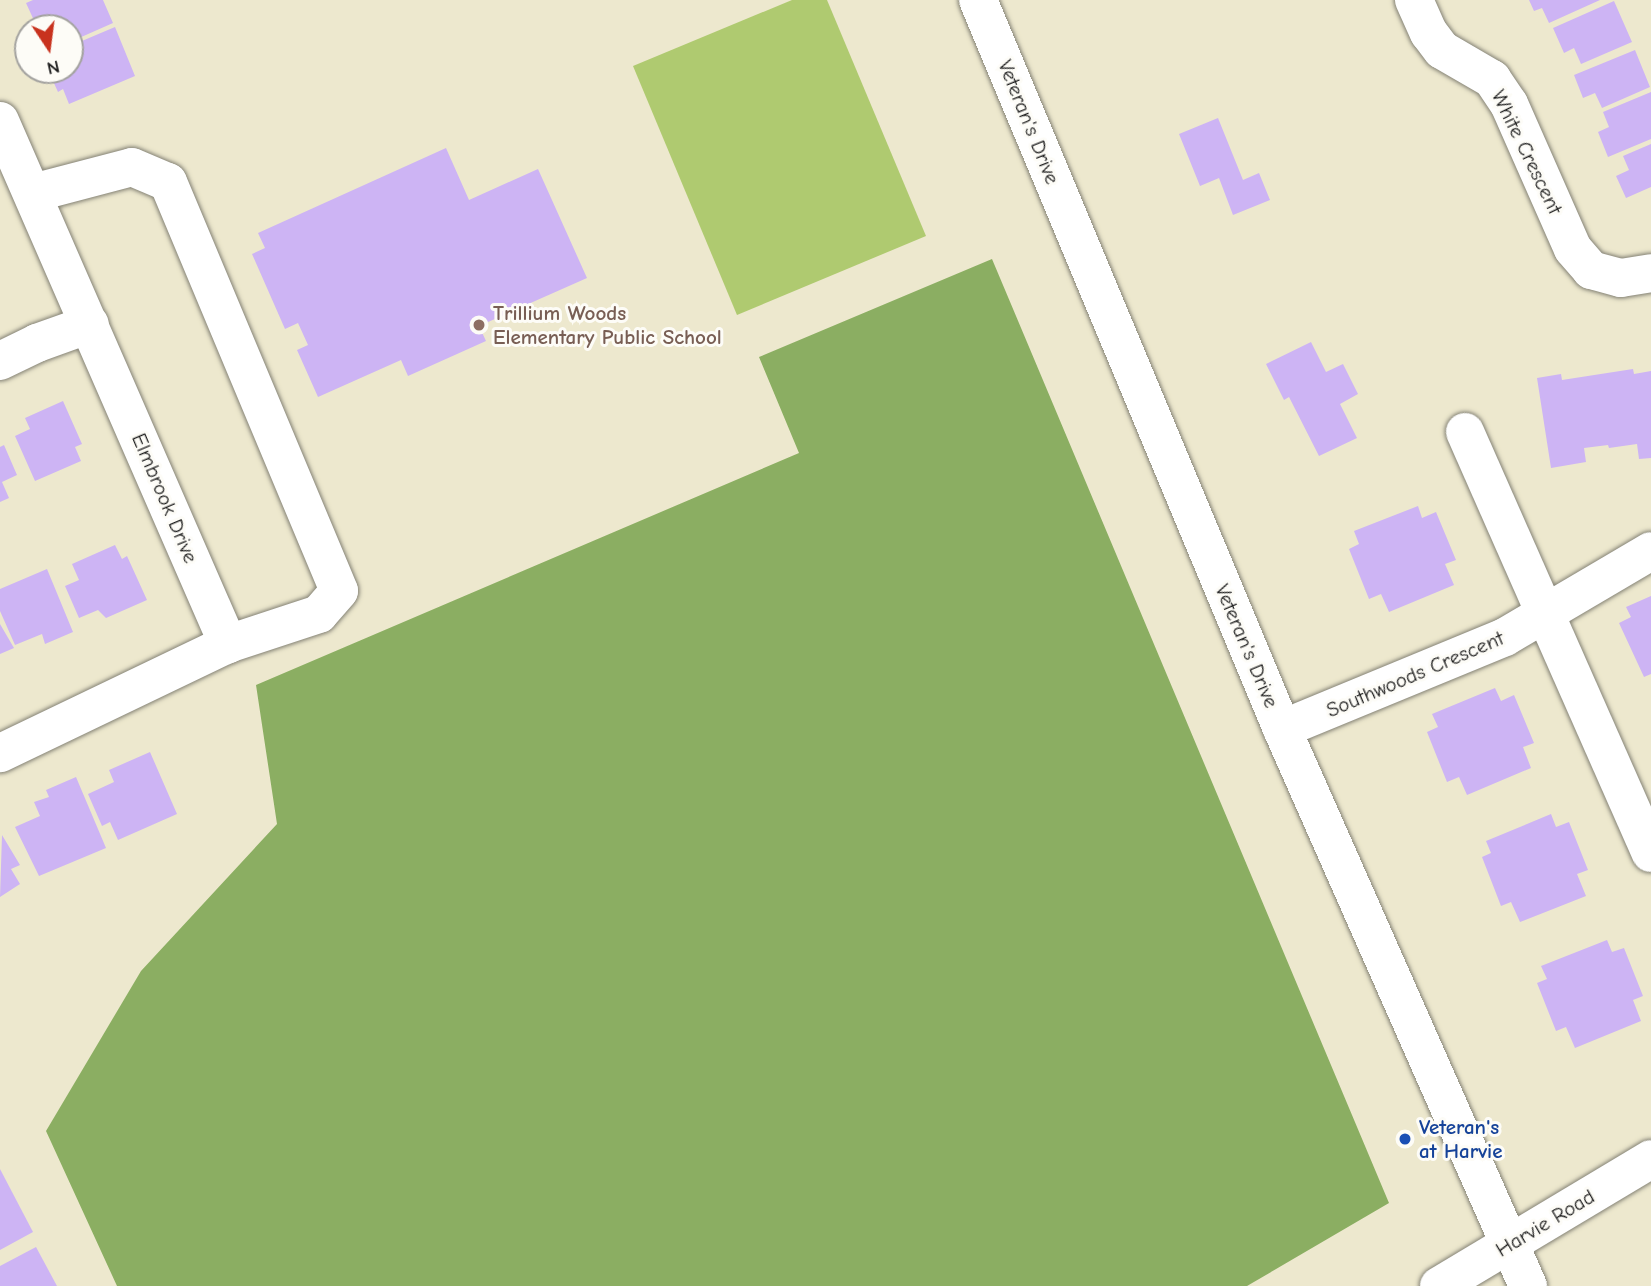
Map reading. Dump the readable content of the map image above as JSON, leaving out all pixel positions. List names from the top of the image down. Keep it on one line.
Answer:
{"streets":{"street":["Veteran's Drive","White Crescent","Elmbrook Drive","Southwoods Crescent","Harvie Road"]},"crossings":[["Veteran's Drive","Southwoods Crescent"],["Veteran's Drive","Harvie Road"]],"places":["Trillium Woods Elementary Public School","Veteran's at Harvie"],"north":"bottom"}
